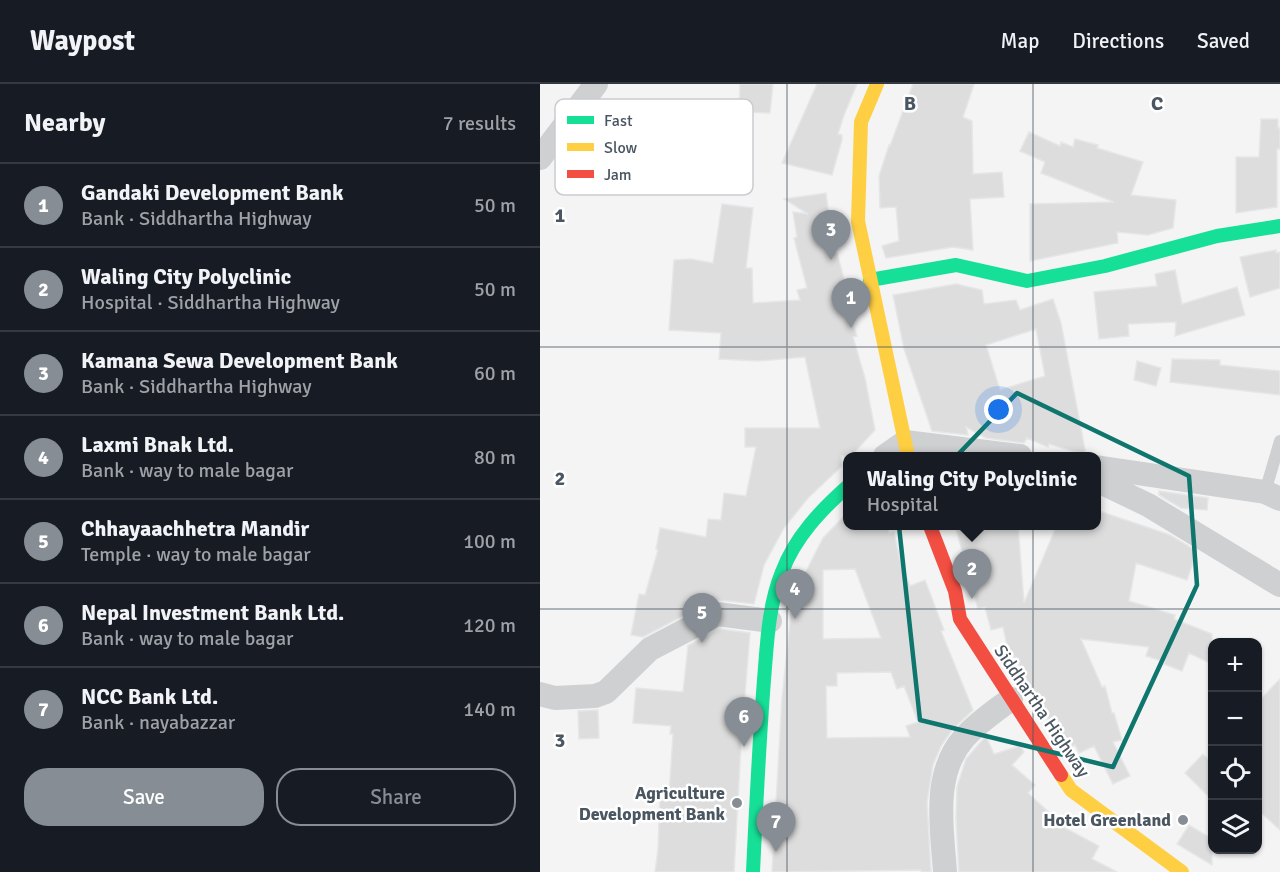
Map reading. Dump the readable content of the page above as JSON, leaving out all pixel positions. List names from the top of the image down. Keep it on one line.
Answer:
{"streets":{"main road":["Siddhartha Highway"]},"places":["Agriculture Development Bank","Hotel Greenland"],"legend":["Fast","Slow","Jam"],"page":{"header":"Waypost","nav":["Map","Directions","Saved"],"heading":["Nearby","7 results"],"list":[{"mark":"1","name":"Gandaki Development Bank","note":"Bank · Siddhartha Highway","value":"50 m"},{"mark":"2","name":"Waling City Polyclinic","note":"Hospital · Siddhartha Highway","value":"50 m"},{"mark":"3","name":"Kamana Sewa Development Bank","note":"Bank · Siddhartha Highway","value":"60 m"},{"mark":"4","name":"Laxmi Bnak Ltd.","note":"Bank · way to male bagar","value":"80 m"},{"mark":"5","name":"Chhayaachhetra Mandir","note":"Temple · way to male bagar","value":"100 m"},{"mark":"6","name":"Nepal Investment Bank Ltd.","note":"Bank · way to male bagar","value":"120 m"},{"mark":"7","name":"NCC Bank Ltd.","note":"Bank · nayabazzar","value":"140 m"}],"pins":["3","1","2","4","5","6","7"],"popup":["Waling City Polyclinic","Hospital"],"map_buttons":["+","−"],"buttons":["Save","Share"]},"grid":{"columns":["B","C"],"rows":["1","2","3"]}}
